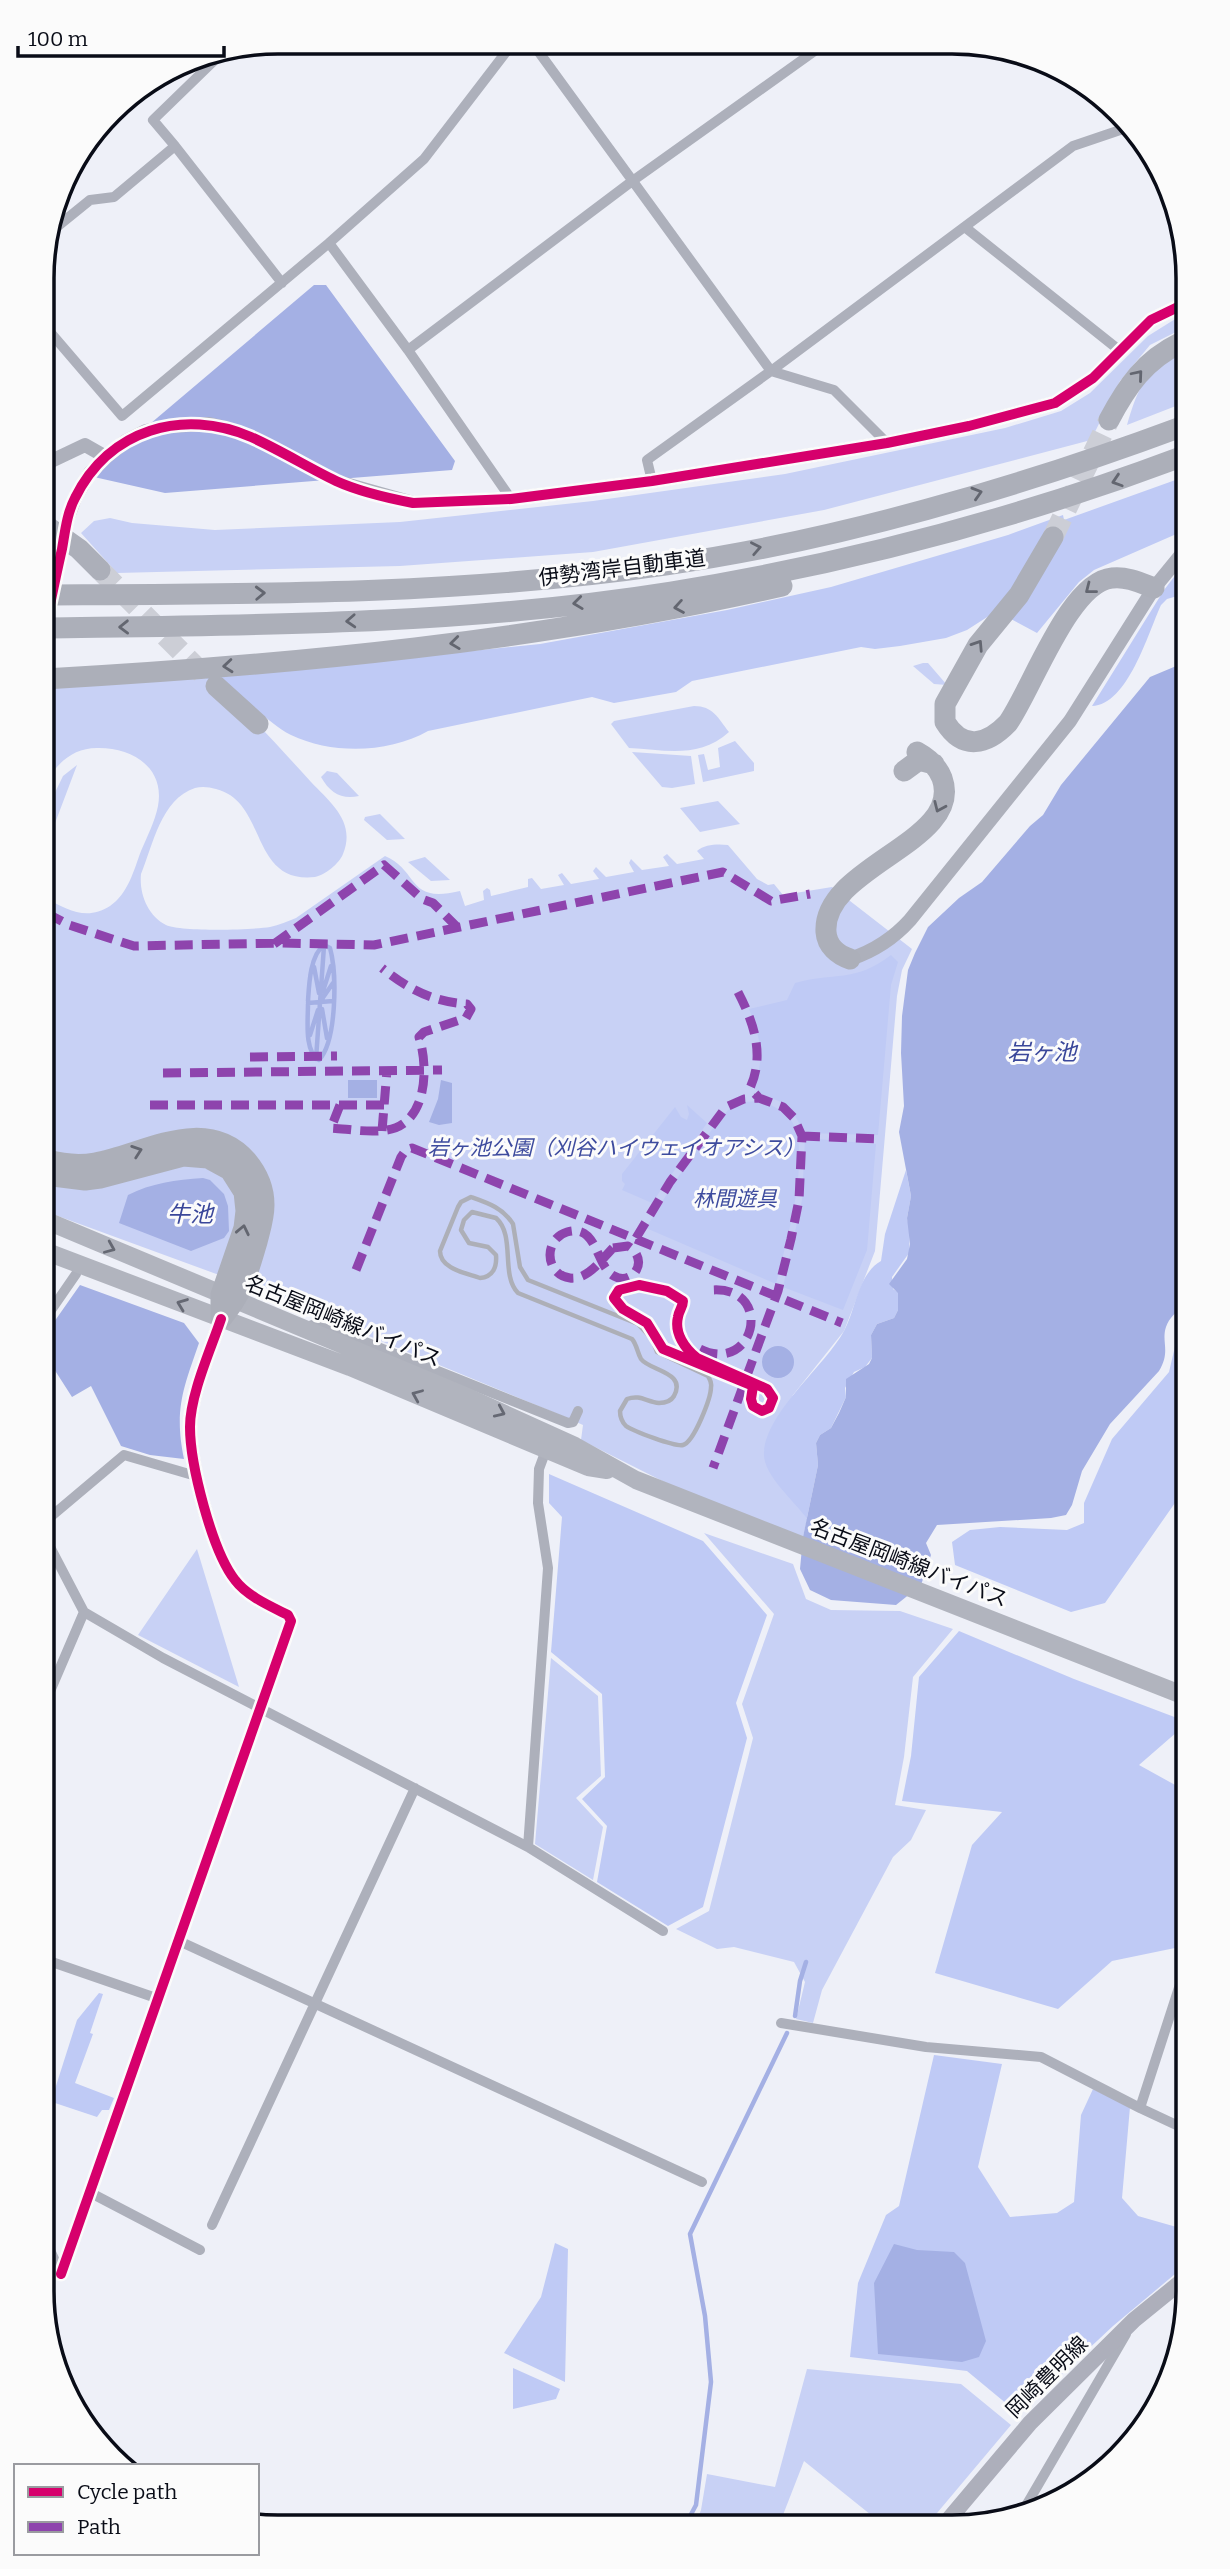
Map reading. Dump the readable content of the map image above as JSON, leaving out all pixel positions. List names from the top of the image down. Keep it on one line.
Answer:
{"streets":{"highway":["伊勢湾岸自動車道"],"main road":["名古屋岡崎線バイパス","岡崎豊明線"]},"water":["岩ヶ池","牛池"],"parks":["岩ヶ池公園（刈谷ハイウェイオアシス）","林間遊具"],"legend":["Cycle path","Path"],"scale_bar":"100 m"}
